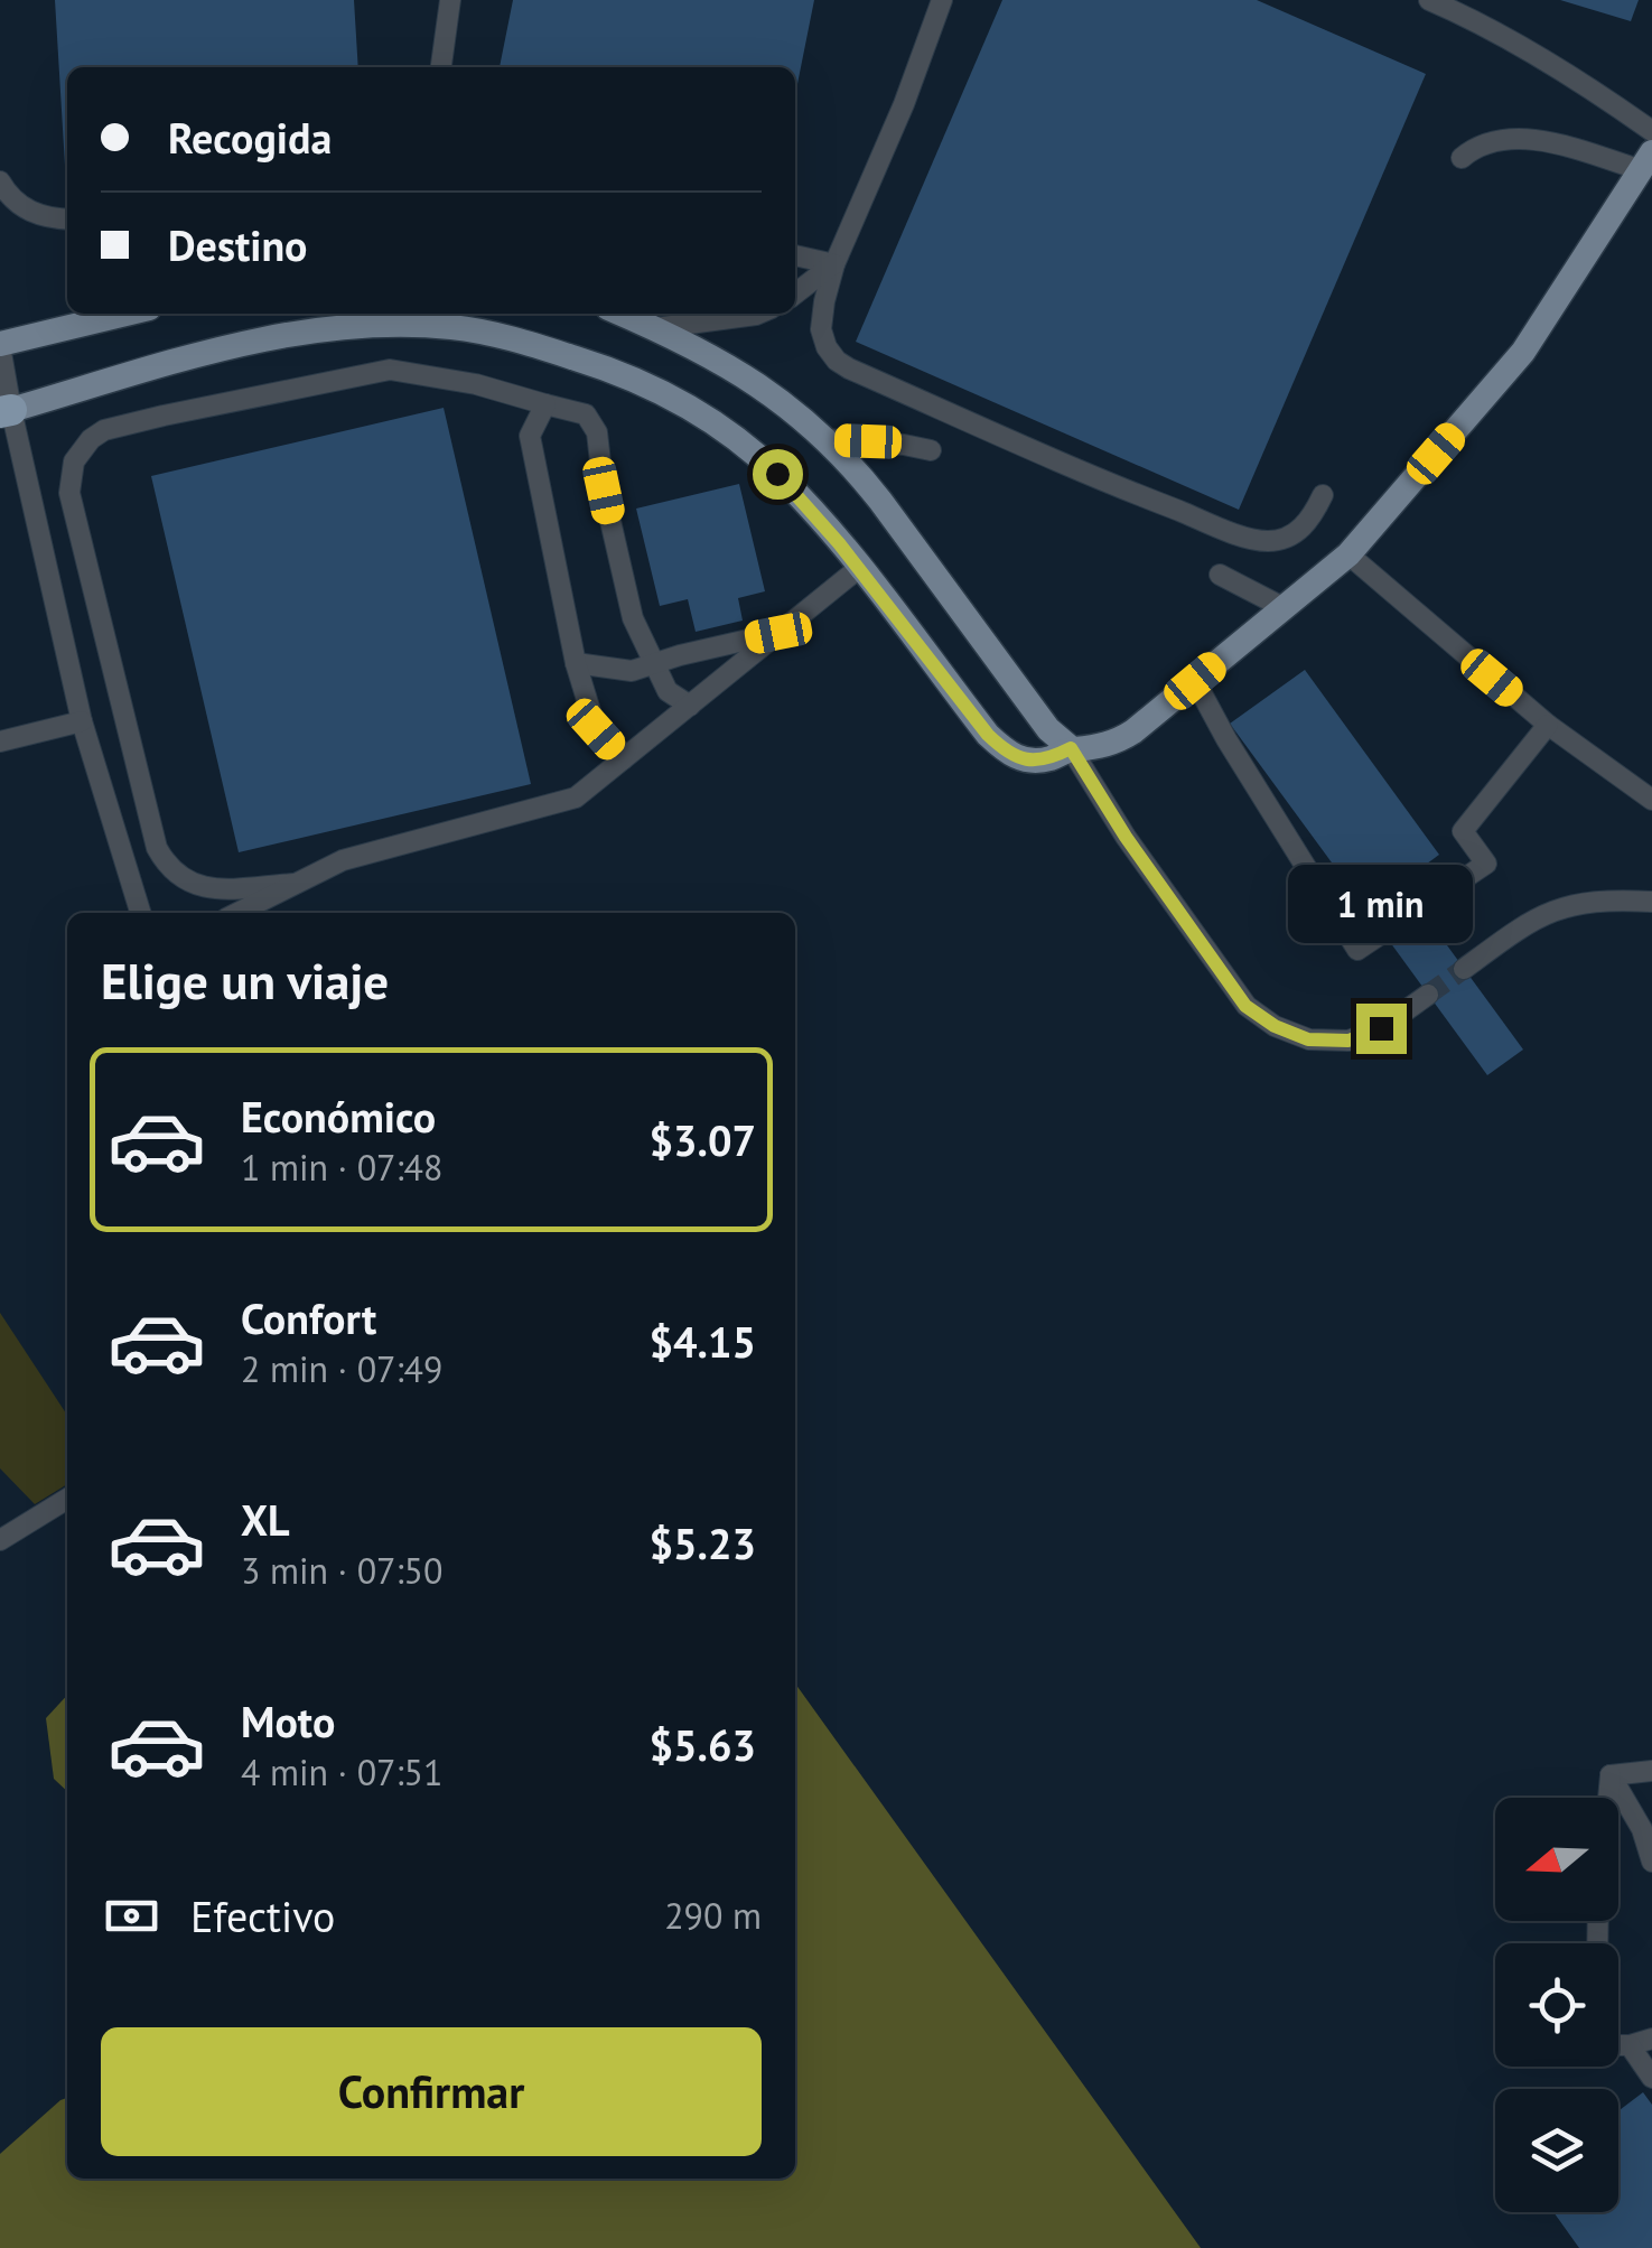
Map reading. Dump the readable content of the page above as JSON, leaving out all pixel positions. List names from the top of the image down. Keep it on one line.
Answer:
{"north":"left","page":{"banner":["Recogida","Destino"],"bubble":"1 min","heading":"Elige un viaje","list":[{"name":"Económico","note":"1 min · 07:48","value":"$3.07"},{"name":"Confort","note":"2 min · 07:49","value":"$4.15"},{"name":"XL","note":"3 min · 07:50","value":"$5.23"},{"name":"Moto","note":"4 min · 07:51","value":"$5.63"}],"pay":["Efectivo","290 m"],"buttons":"Confirmar"}}
